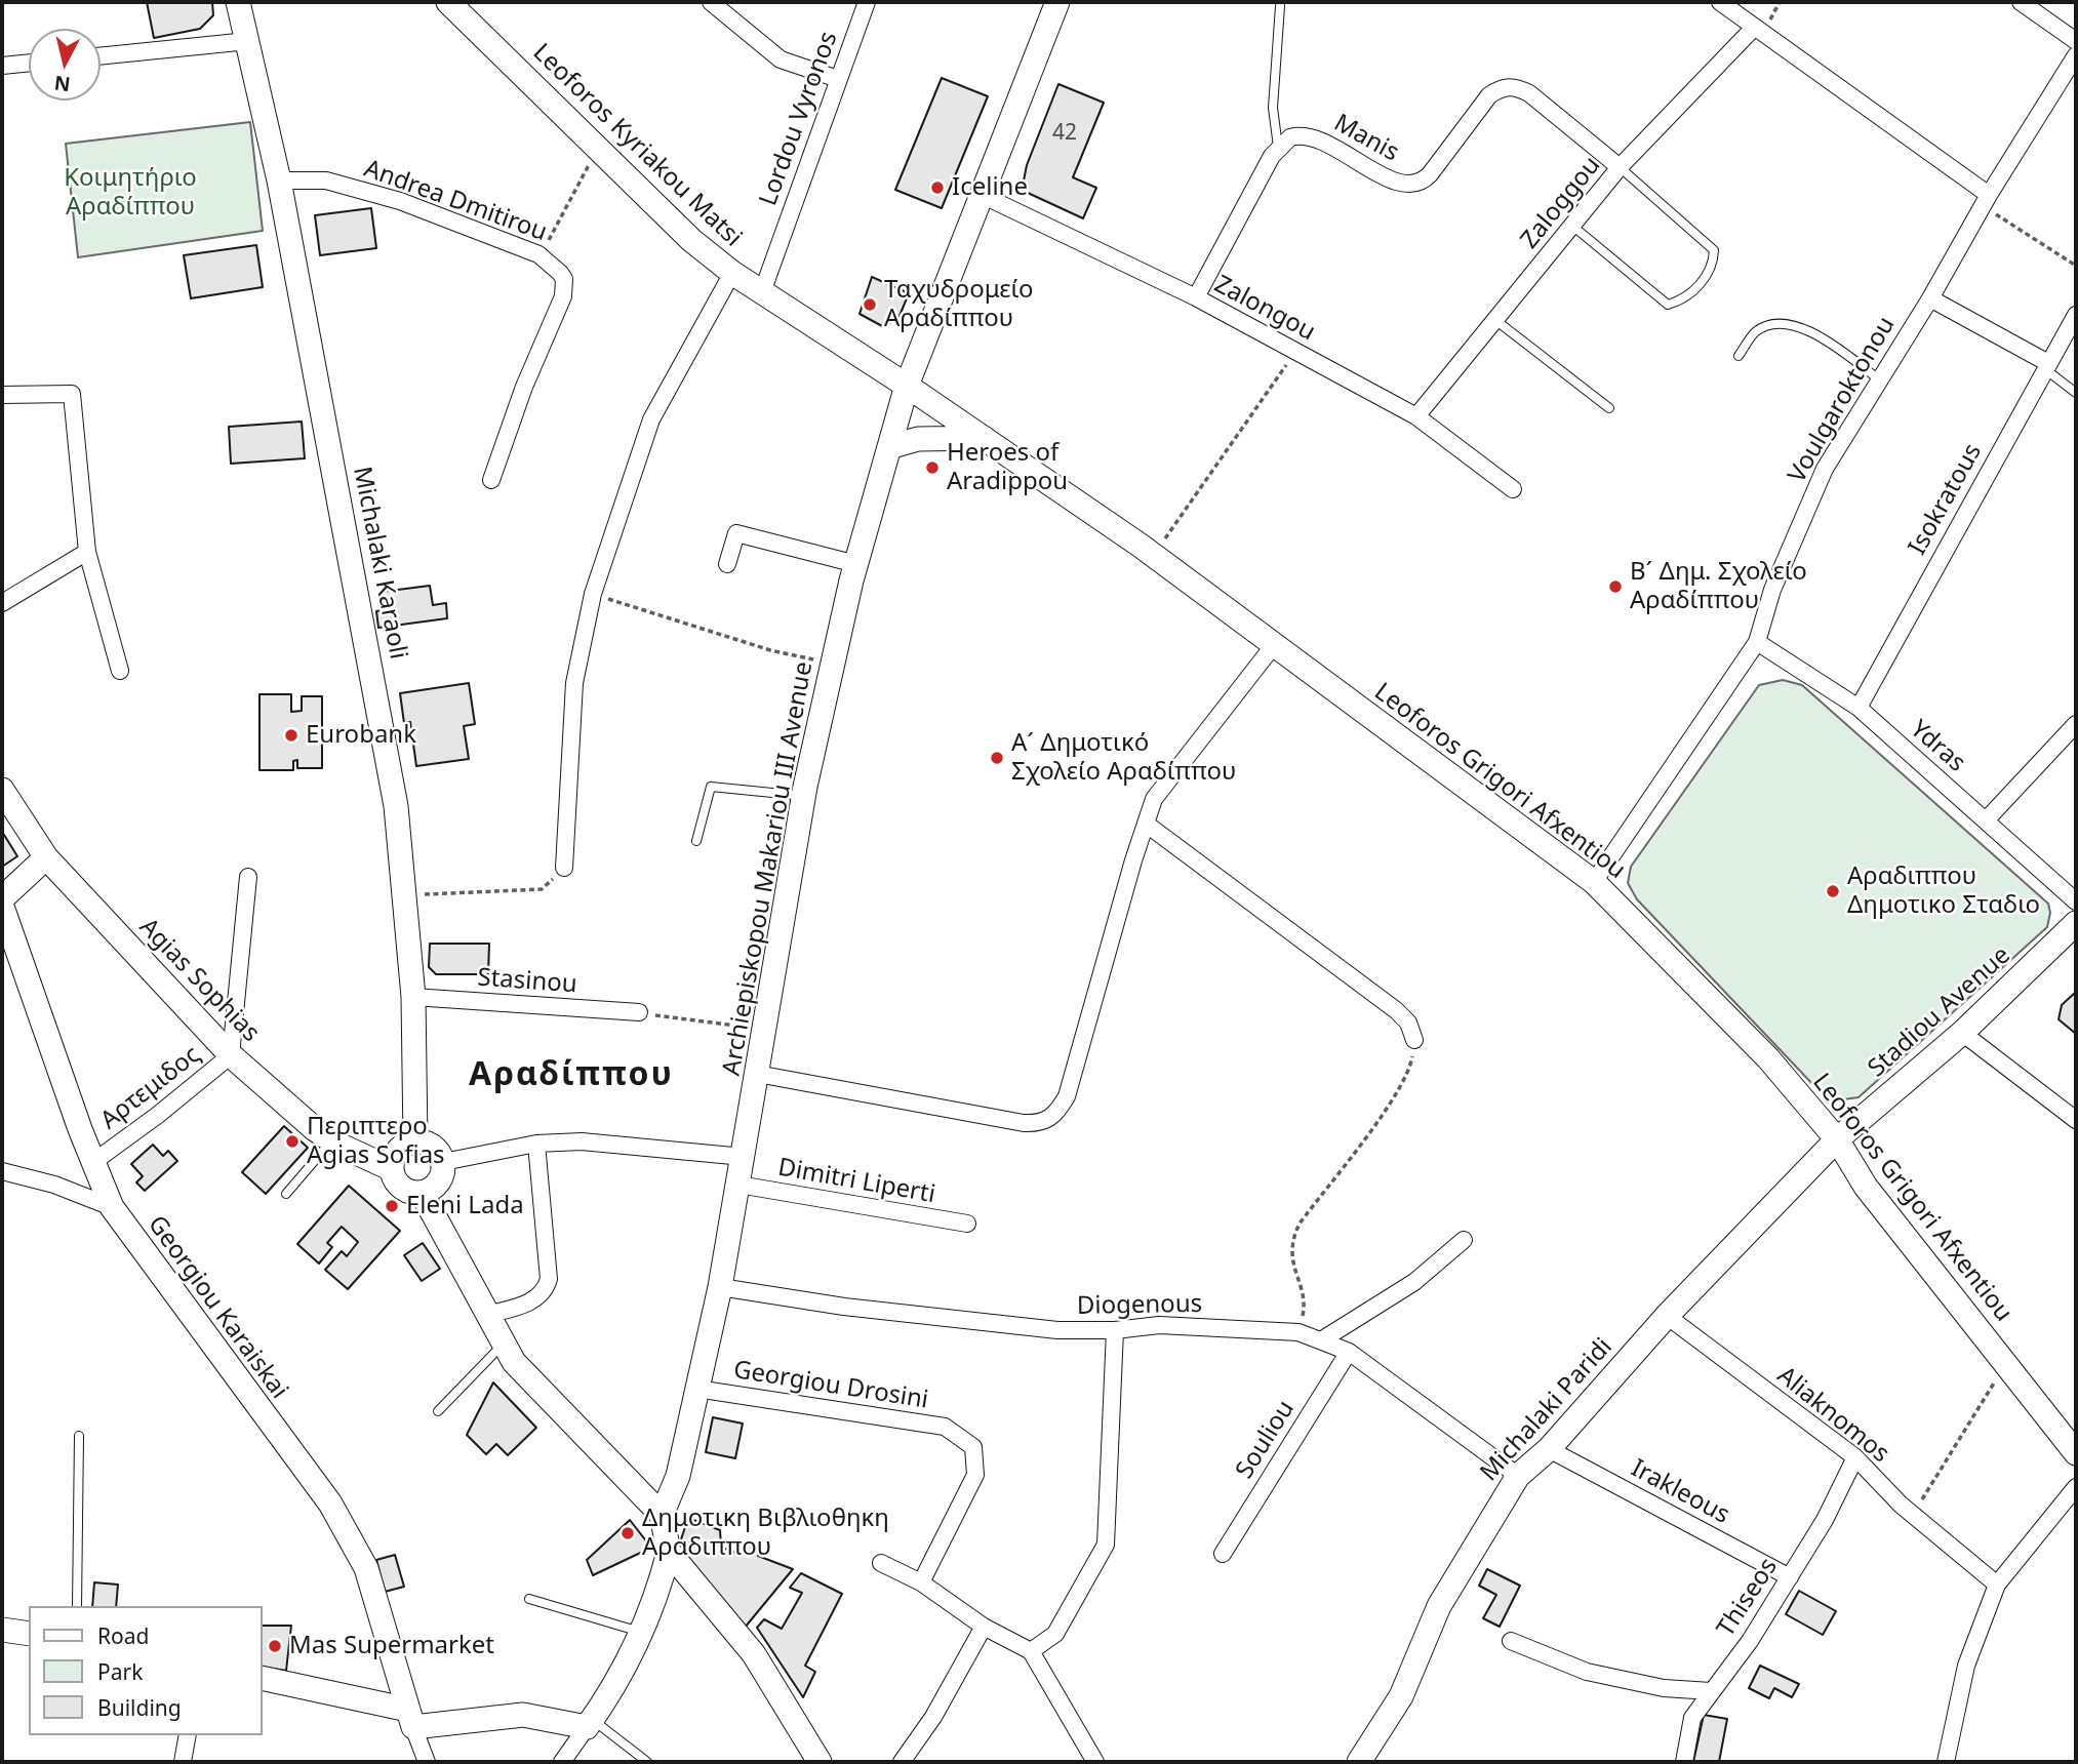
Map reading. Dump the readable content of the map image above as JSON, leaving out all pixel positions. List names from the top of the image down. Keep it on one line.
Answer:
{"streets":{"main road":["Leoforos Kyriakou Matsi","Michalaki Karaoli","Leoforos Grigori Afxentiou","Archiepiskopou Makariou III Avenue","Agias Sophias","Stadiou Avenue","Georgiou Karaiskai","Michalaki Paridi"],"street":["Lordou Vyronos","Manis","Andrea Dmitirou","Zaloggou","Zalongou","Voulgaroktonou","Isokratous","Ydras","Stasinou","Αρτεμιδος","Dimitri Liperti","Diogenous","Georgiou Drosini","Aliaknomos","Souliou","Irakleous","Thiseos"]},"crossings":[["Lordou Vyronos","Leoforos Kyriakou Matsi"],["Manis","Zaloggou"],["Leoforos Kyriakou Matsi","Leoforos Grigori Afxentiou"],["Leoforos Kyriakou Matsi","Archiepiskopou Makariou III Avenue"],["Andrea Dmitirou","Michalaki Karaoli"],["Zaloggou","Zalongou"],["Zalongou","Archiepiskopou Makariou III Avenue"],["Voulgaroktonou","Ydras"],["Voulgaroktonou","Leoforos Grigori Afxentiou"],["Isokratous","Ydras"],["Michalaki Karaoli","Agias Sophias"],["Michalaki Karaoli","Stasinou"],["Leoforos Grigori Afxentiou","Archiepiskopou Makariou III Avenue"],["Leoforos Grigori Afxentiou","Stadiou Avenue"],["Leoforos Grigori Afxentiou","Michalaki Paridi"],["Archiepiskopou Makariou III Avenue","Dimitri Liperti"],["Archiepiskopou Makariou III Avenue","Diogenous"],["Archiepiskopou Makariou III Avenue","Georgiou Drosini"],["Agias Sophias","Αρτεμιδος"],["Stadiou Avenue","Michalaki Paridi"],["Αρτεμιδος","Georgiou Karaiskai"],["Diogenous","Michalaki Paridi"],["Diogenous","Souliou"],["Michalaki Paridi","Aliaknomos"],["Michalaki Paridi","Irakleous"],["Aliaknomos","Thiseos"],["Irakleous","Thiseos"]],"districts":["Αραδίππου"],"parks":["Κοιμητήριο Αραδίππου"],"places":["Iceline","Ταχυδρομείο Αραδίππου","Heroes of Aradippou","Β´ Δημ. Σχολείο Αραδίππου","Eurobank","Α´ Δημοτικό Σχολείο Αραδίππου","Αραδιππου Δημοτικο Σταδιο","Περιπτερο Agias Sofias","Eleni Lada","Δημοτικη Βιβλιοθηκη Αραδιππου","Mas Supermarket"],"house_numbers":["42"],"legend":["Road","Park","Building"],"north":"bottom"}
